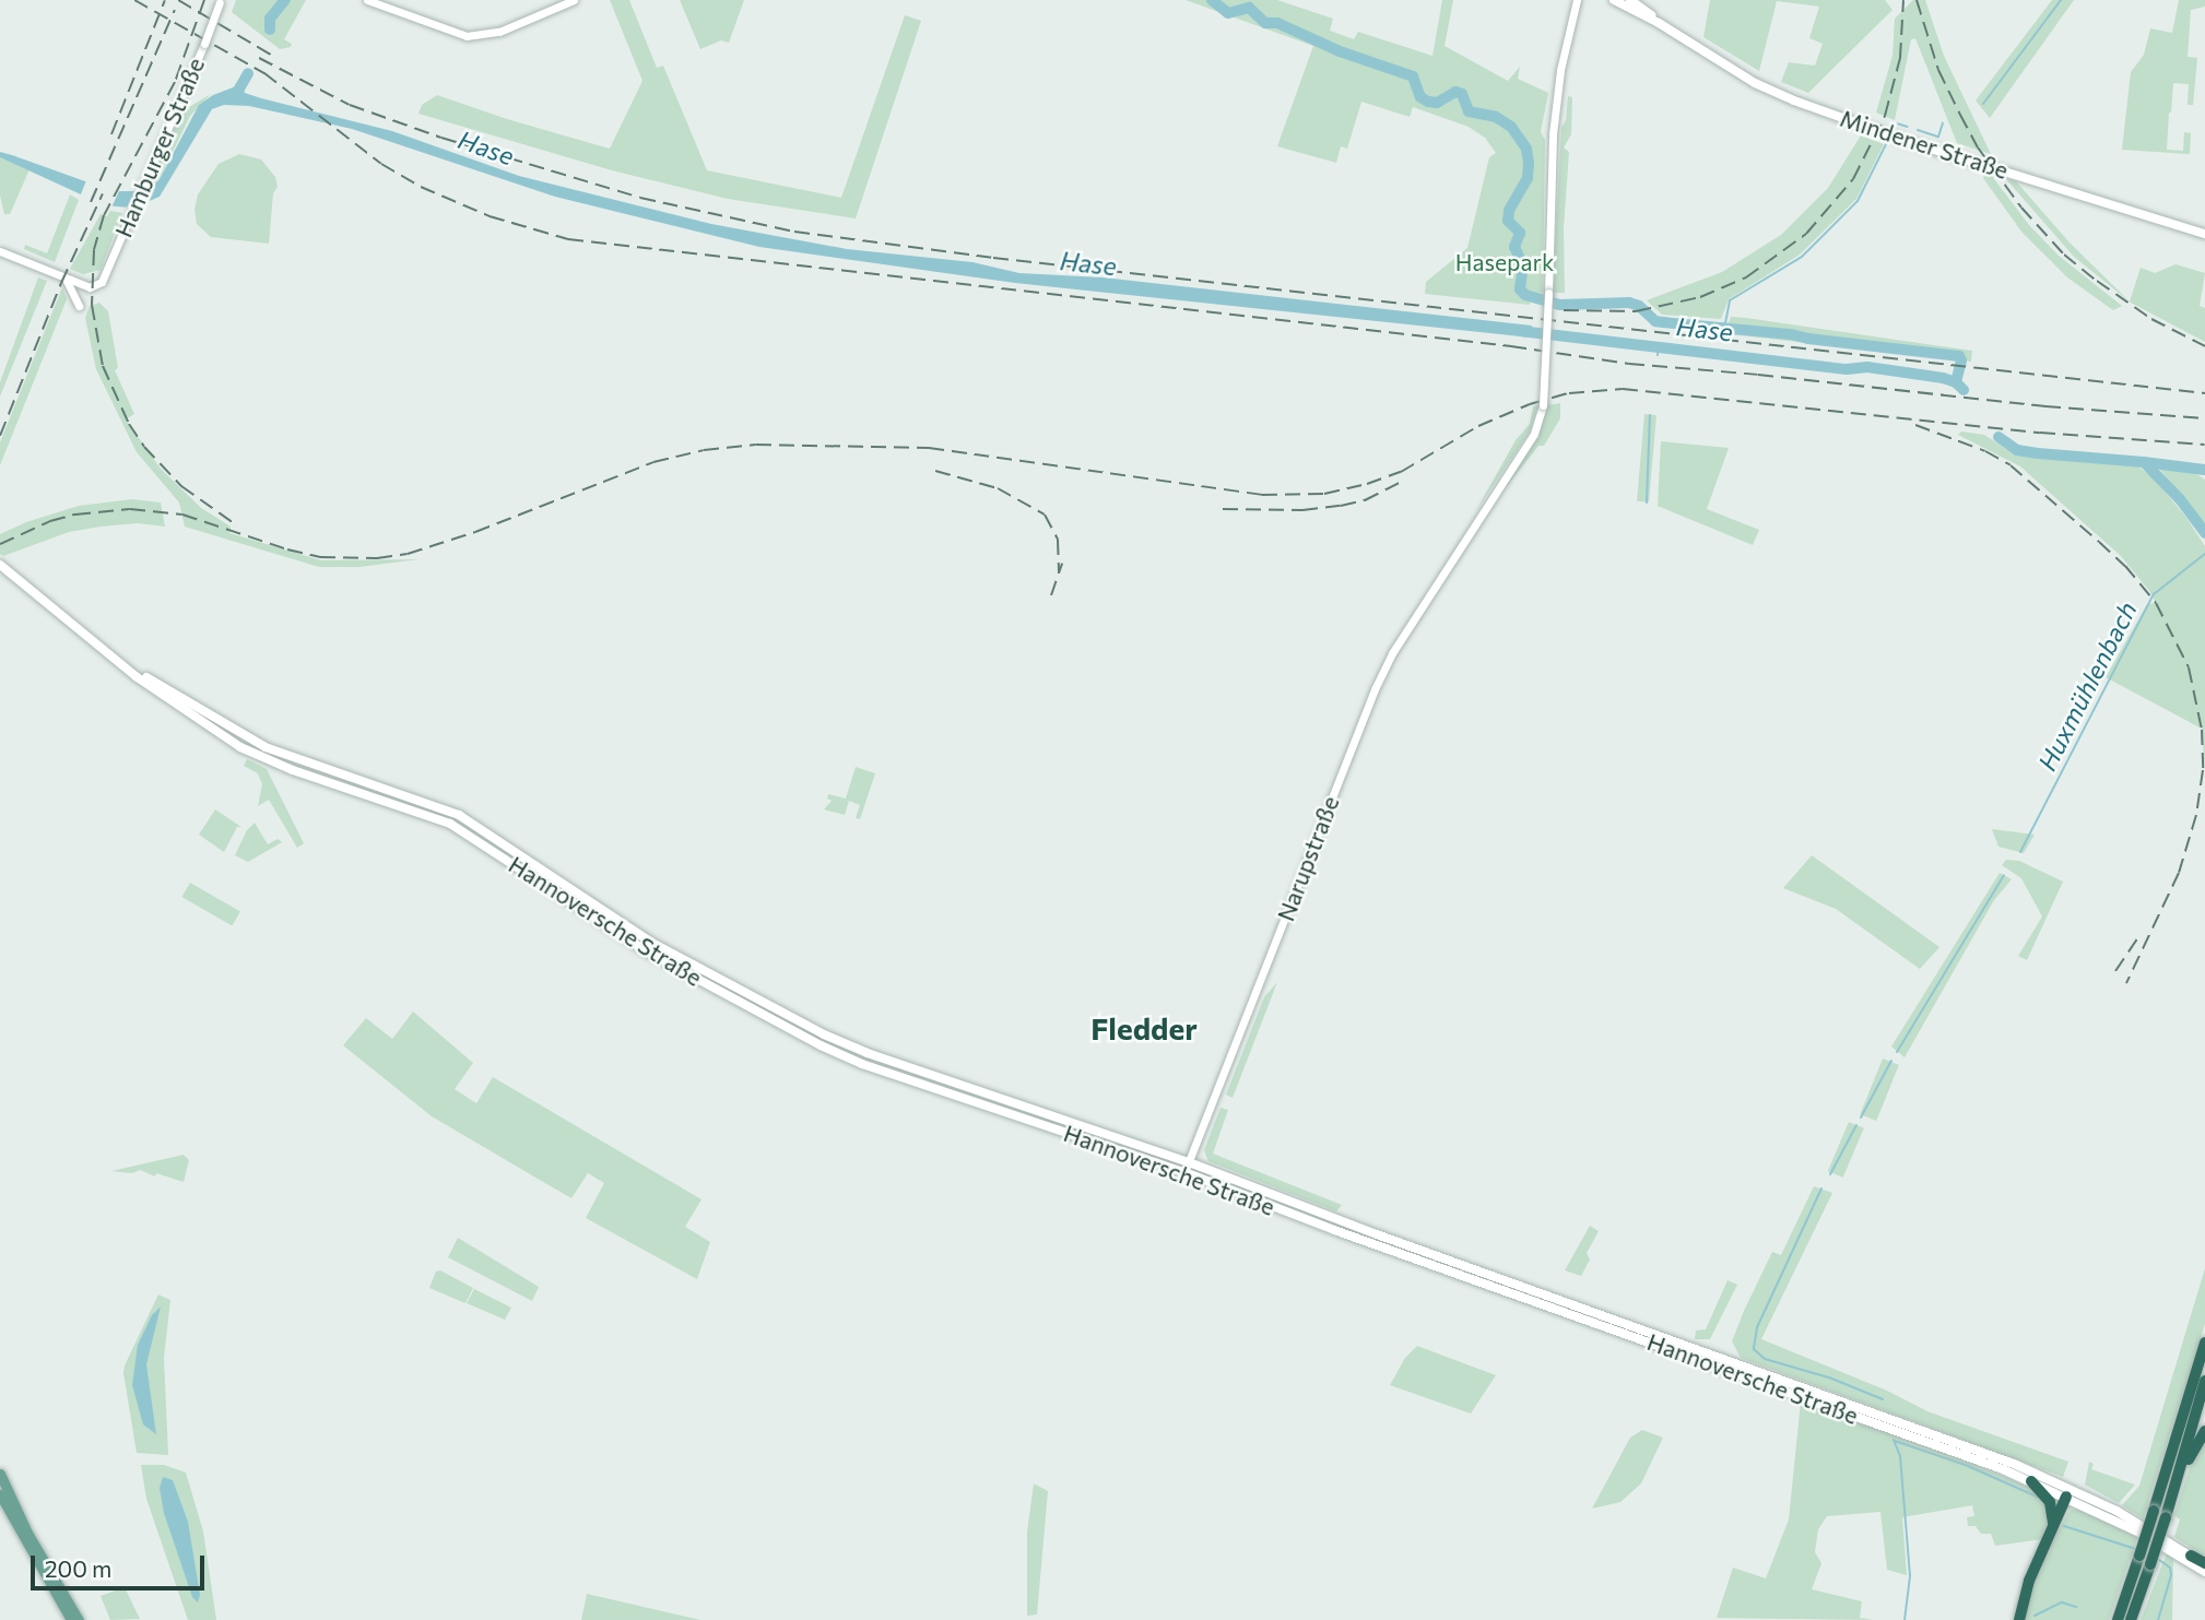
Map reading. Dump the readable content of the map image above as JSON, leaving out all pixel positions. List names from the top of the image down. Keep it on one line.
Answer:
{"streets":{"main road":["Mindener Straße","Hannoversche Straße"],"street":["Hamburger Straße","Narupstraße"]},"crossings":[["Narupstraße","Hannoversche Straße"]],"districts":["Fledder"],"water":["Hase","Huxmühlenbach"],"parks":["Hasepark"],"scale_bar":"200 m"}
